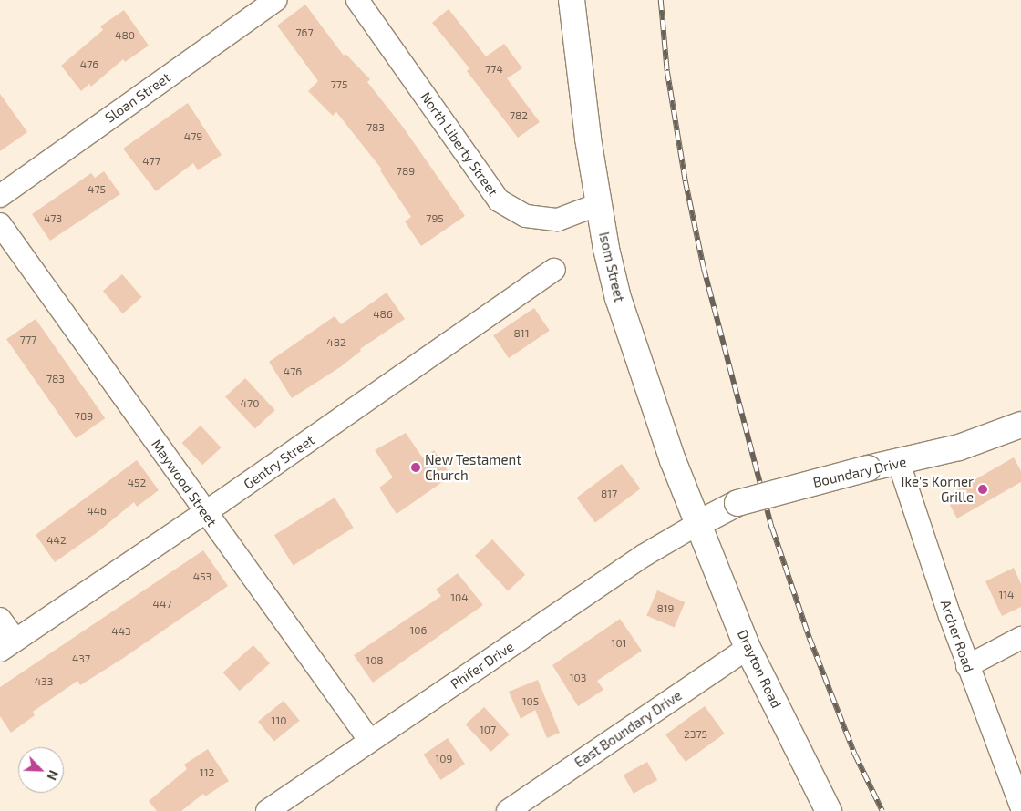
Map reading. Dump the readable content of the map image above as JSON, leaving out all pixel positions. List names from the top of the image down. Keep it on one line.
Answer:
{"streets":{"main road":["Isom Street","Boundary Drive","Drayton Road"],"street":["Sloan Street","North Liberty Street","Gentry Street","Maywood Street","Archer Road","Phifer Drive","East Boundary Drive"]},"crossings":[["North Liberty Street","Isom Street"],["Isom Street","Boundary Drive"],["Isom Street","Phifer Drive"],["Isom Street","Drayton Road"],["Gentry Street","Maywood Street"],["Boundary Drive","Archer Road"],["Boundary Drive","Phifer Drive"],["Boundary Drive","Drayton Road"],["Maywood Street","Phifer Drive"],["Phifer Drive","Drayton Road"],["Drayton Road","East Boundary Drive"]],"places":["New Testament Church","Ike's Korner Grille"],"house_numbers":["767","480","476","774","775","782","783","479","477","789","475","473","795","486","811","777","482","476","783","470","789","452","817","446","442","453","114","104","447","819","106","443","101","437","108","103","433","105","110","107","2375","109","112"],"north":"bottom right"}
